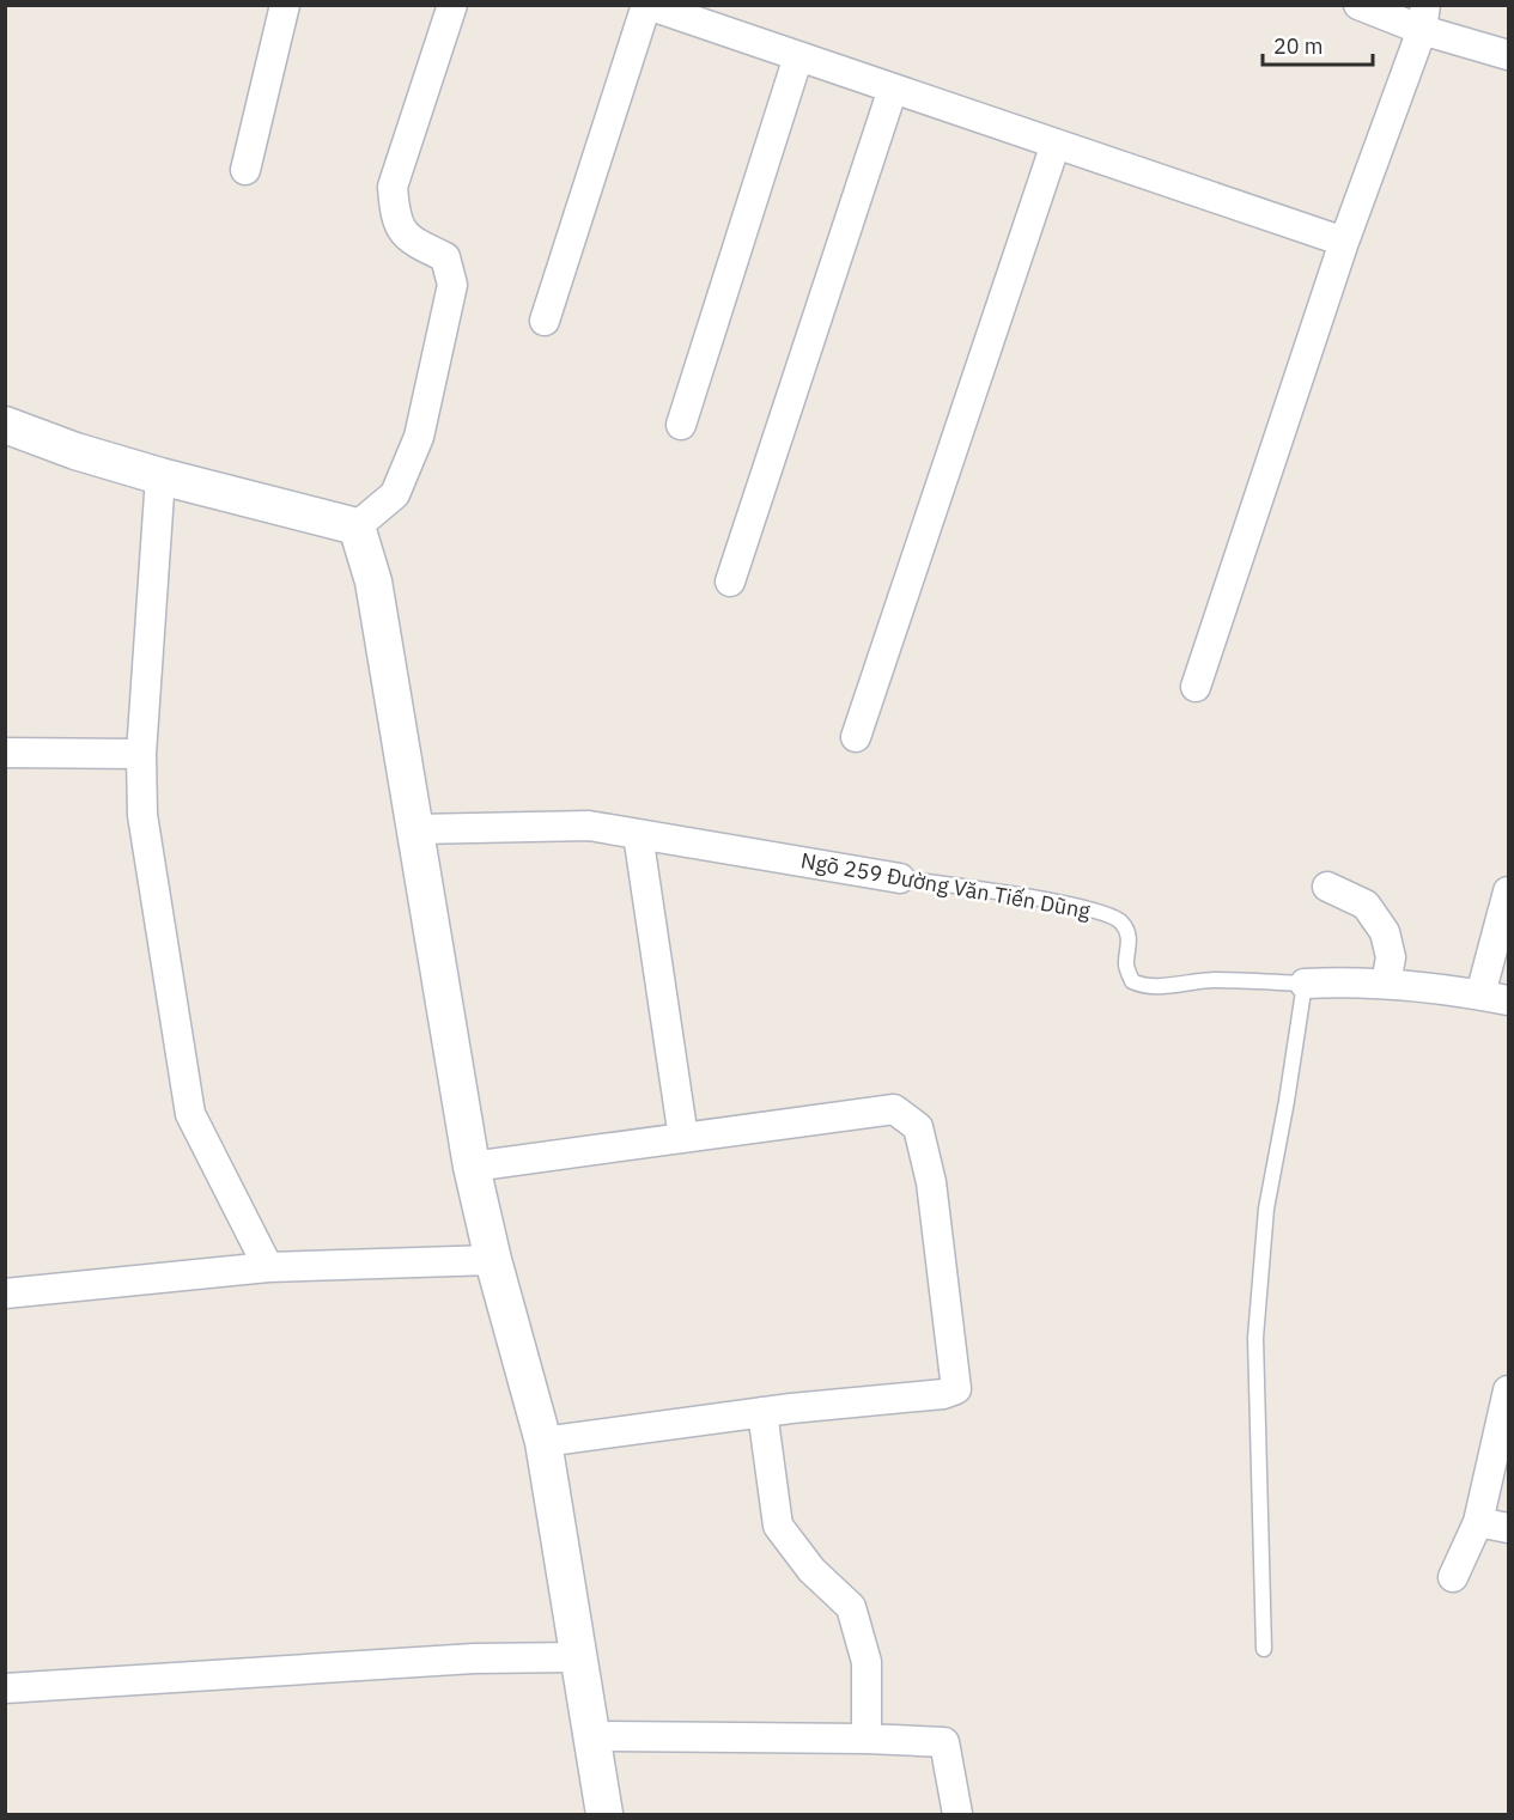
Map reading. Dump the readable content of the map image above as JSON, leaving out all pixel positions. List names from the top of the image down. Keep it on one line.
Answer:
{"streets":{"street":["Ngõ 259 Đường Văn Tiến Dũng"]},"scale_bar":"20 m"}
